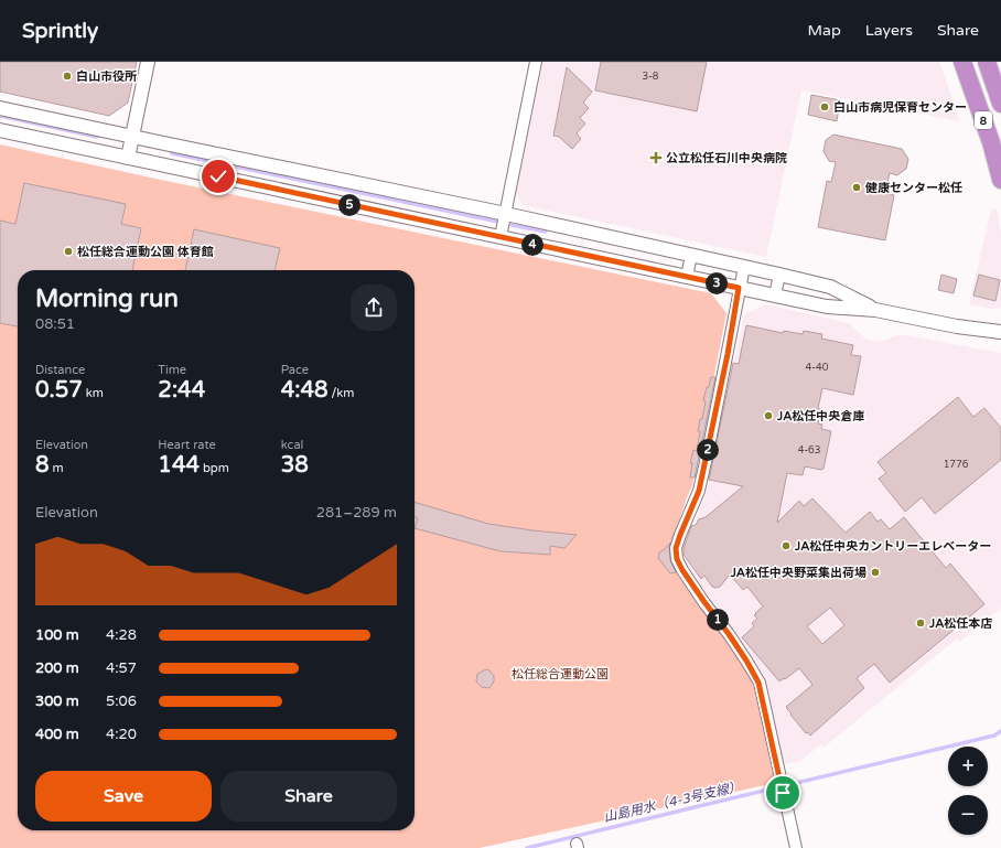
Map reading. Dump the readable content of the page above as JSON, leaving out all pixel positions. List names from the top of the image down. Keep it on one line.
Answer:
{"streets":{"highway":["8"]},"water":["山島用水（4-3号支線）"],"parks":["松任総合運動公園"],"places":{"other":["白山市役所","白山市病児保育センター","健康センター松任","松任総合運動公園 体育館","JA松任中央倉庫","JA松任中央カントリーエレベーター","JA松任中央野菜集出荷場","JA松任本店"],"health":["公立松任石川中央病院"]},"house_numbers":["3-8","4-40","4-63","1776"],"page":{"header":"Sprintly","nav":["Map","Layers","Share"],"pins":["5","4","3","2","1"],"heading":["Morning run","08:51"],"stats":[["Distance","0.57 km"],["Time","2:44"],["Pace","4:48 /km"],["Elevation","8 m"],["Heart rate","144 bpm"],["kcal","38"]],"chart":["Elevation","281–289 m"],"list":[{"name":"100 m","note":"4:28"},{"name":"200 m","note":"4:57"},{"name":"300 m","note":"5:06"},{"name":"400 m","note":"4:20"}],"map_buttons":["+","−"],"buttons":["Save","Share"]}}
